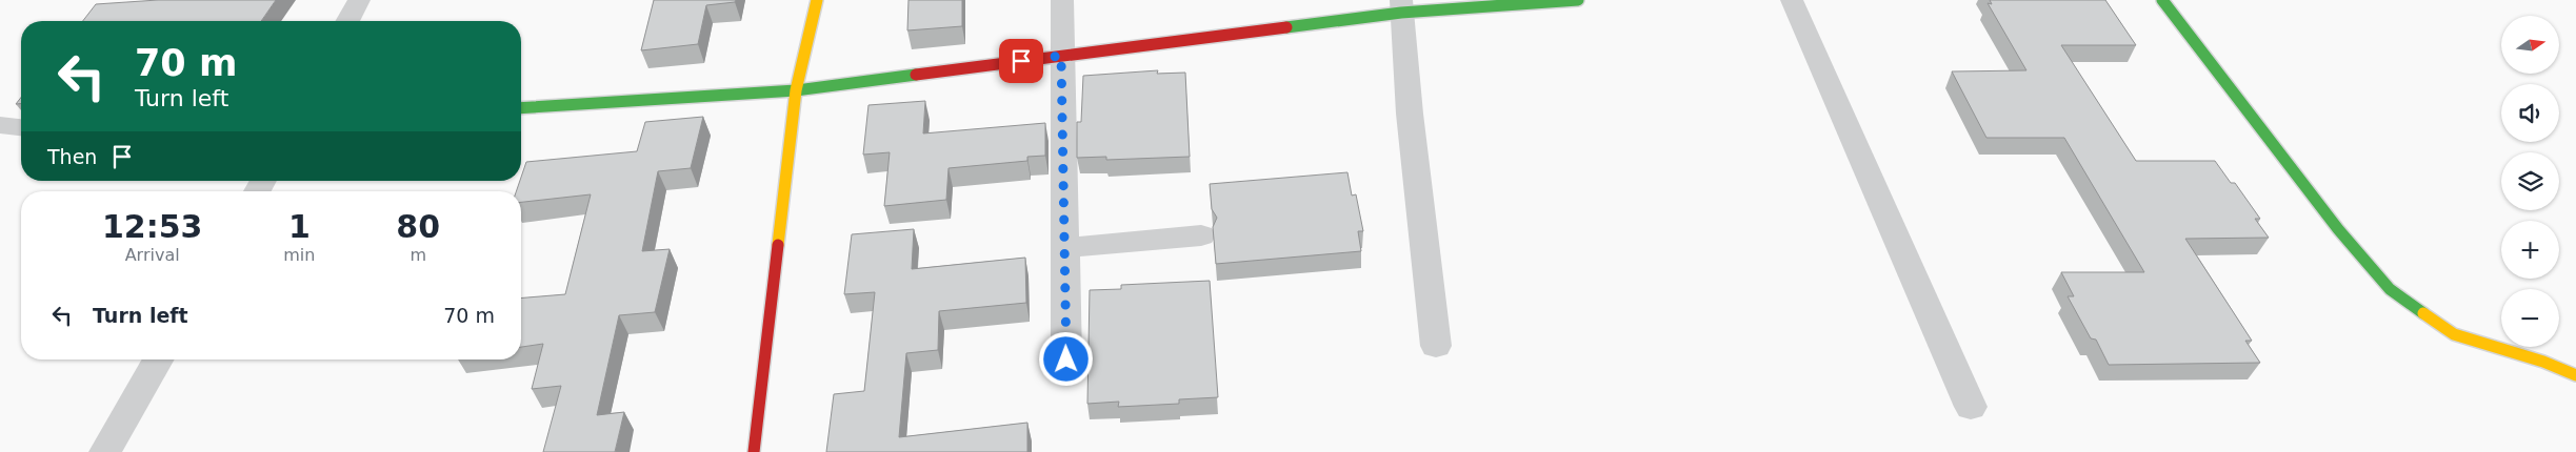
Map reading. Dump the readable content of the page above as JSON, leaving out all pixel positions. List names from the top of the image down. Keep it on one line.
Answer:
{"north":"right","page":{"map_buttons":["+","−"],"turn":["70 m","Turn left"],"then":"Then","eta":["12:53","Arrival","1","min","80","m"],"list":[{"name":"Turn left","value":"70 m"}]}}
